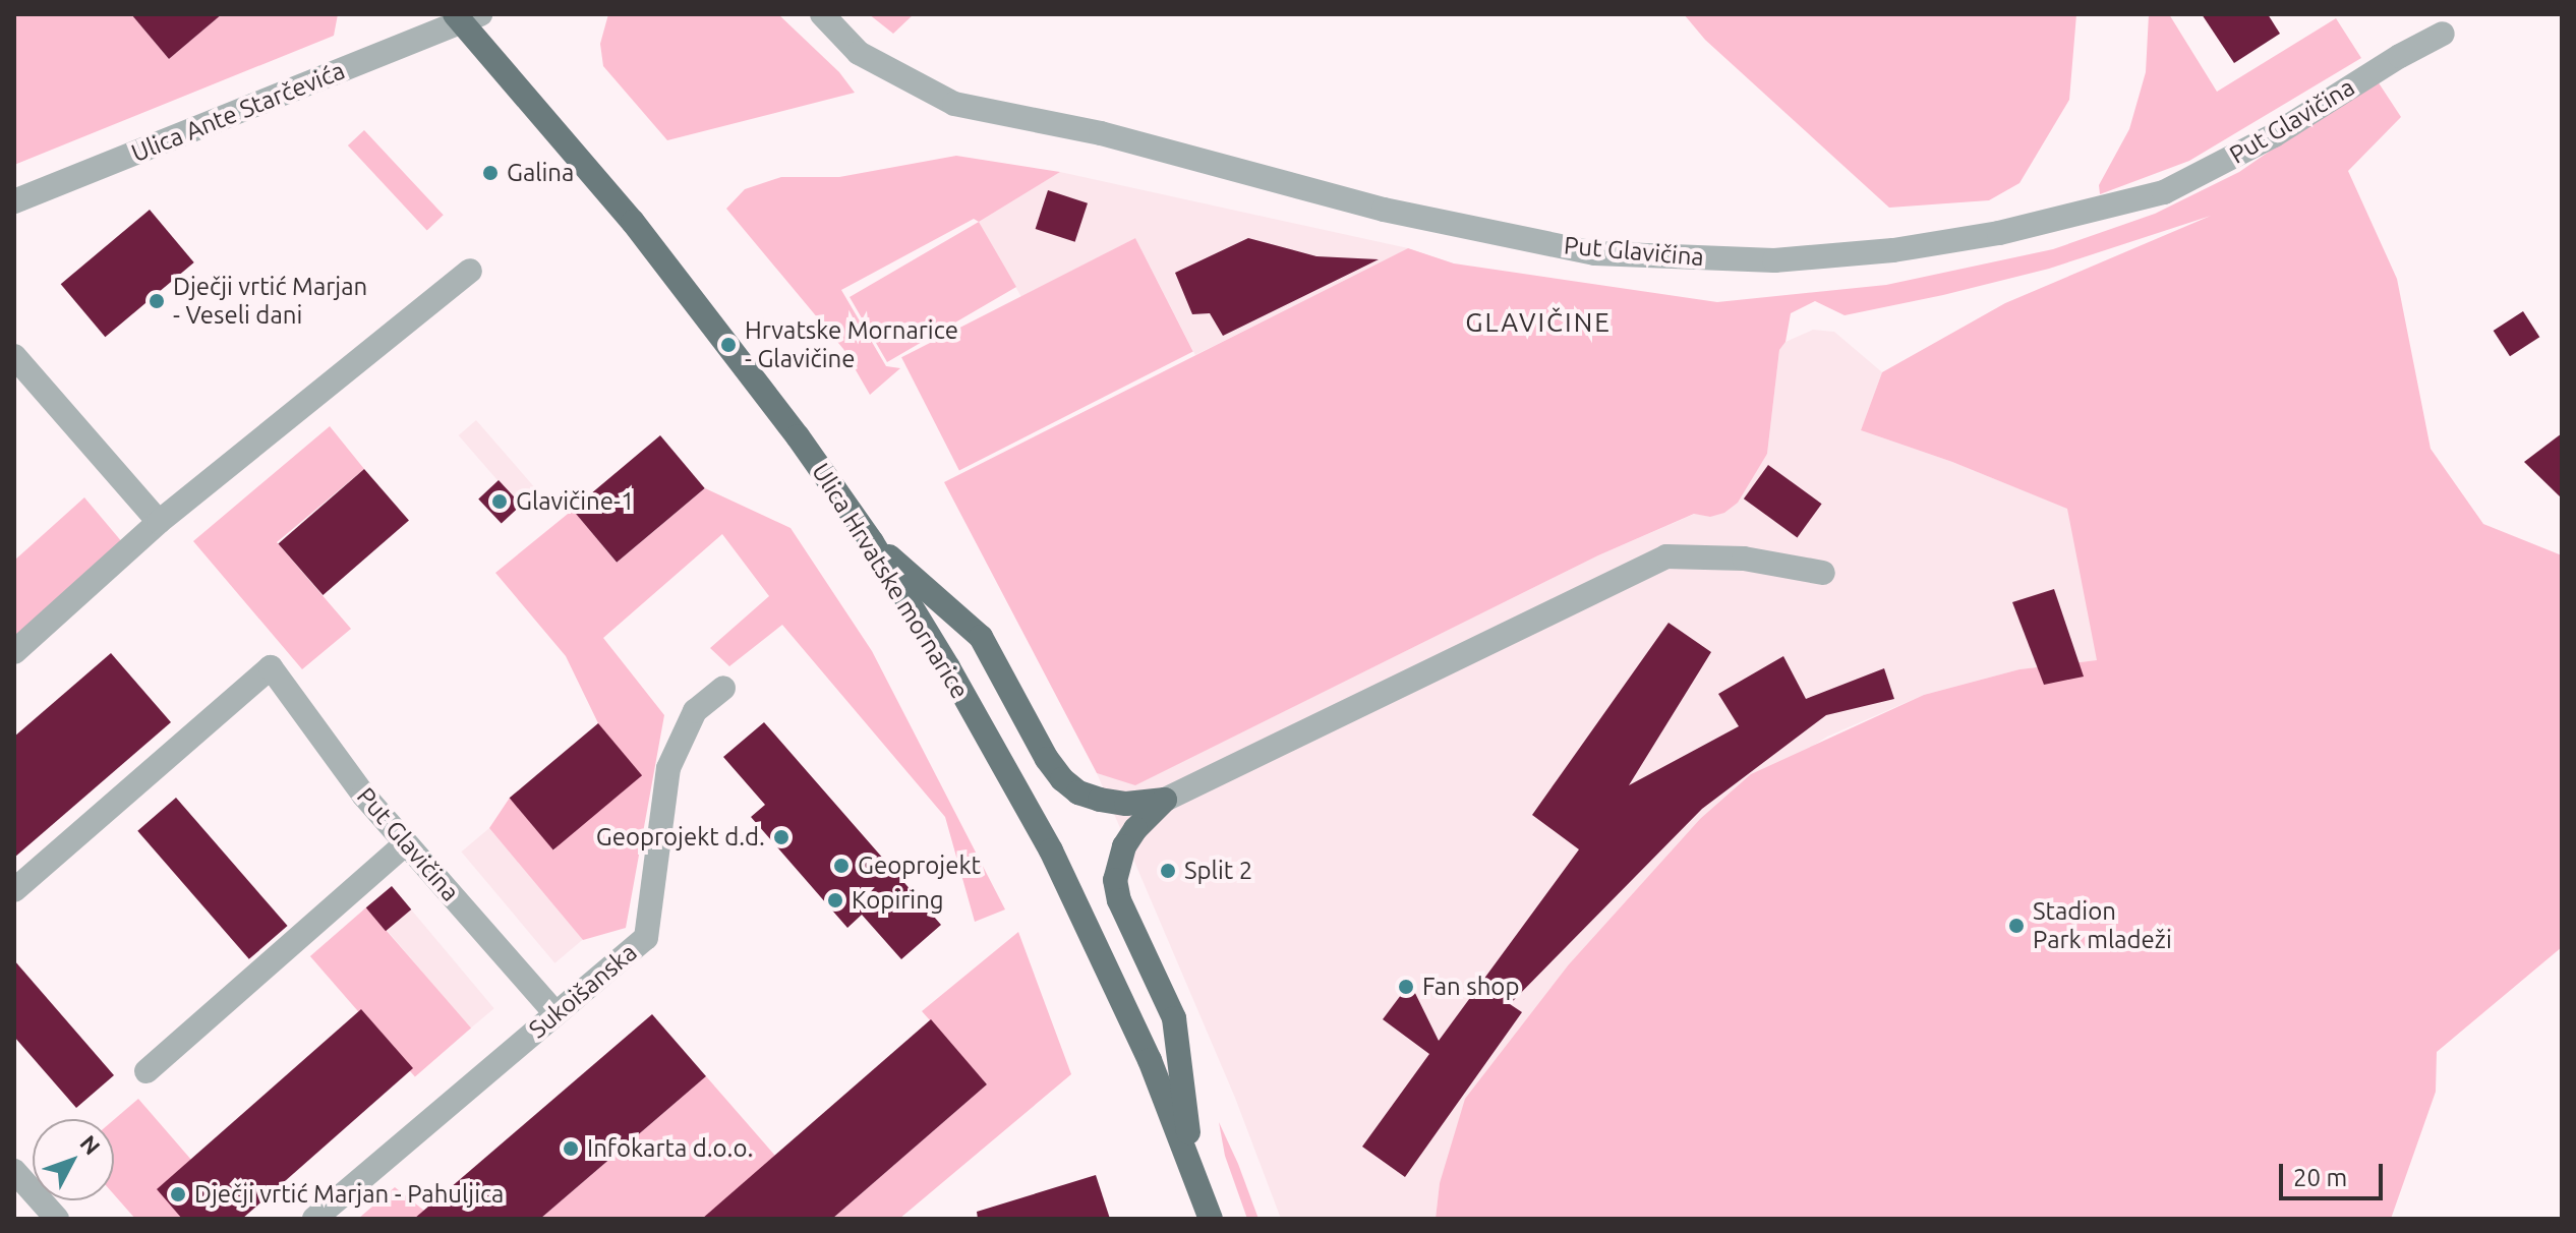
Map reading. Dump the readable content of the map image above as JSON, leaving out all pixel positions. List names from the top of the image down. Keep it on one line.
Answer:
{"streets":{"main road":["Ulica Hrvatske mornarice"],"street":["Ulica Ante Starčevića","Put Glavičina","Sukoišanska"]},"crossings":[["Ulica Ante Starčevića","Ulica Hrvatske mornarice"],["Put Glavičina","Sukoišanska"]],"districts":["GLAVIČINE"],"places":["Galina","Dječji vrtić Marjan - Veseli dani","Hrvatske Mornarice - Glavičine","Glavičine-1","Geoprojekt d.d.","Geoprojekt","Split 2","Kopiring","Stadion Park mladeži","Fan shop","Infokarta d.o.o.","Dječji vrtić Marjan - Pahuljica"],"scale_bar":"20 m","north":"top right"}
